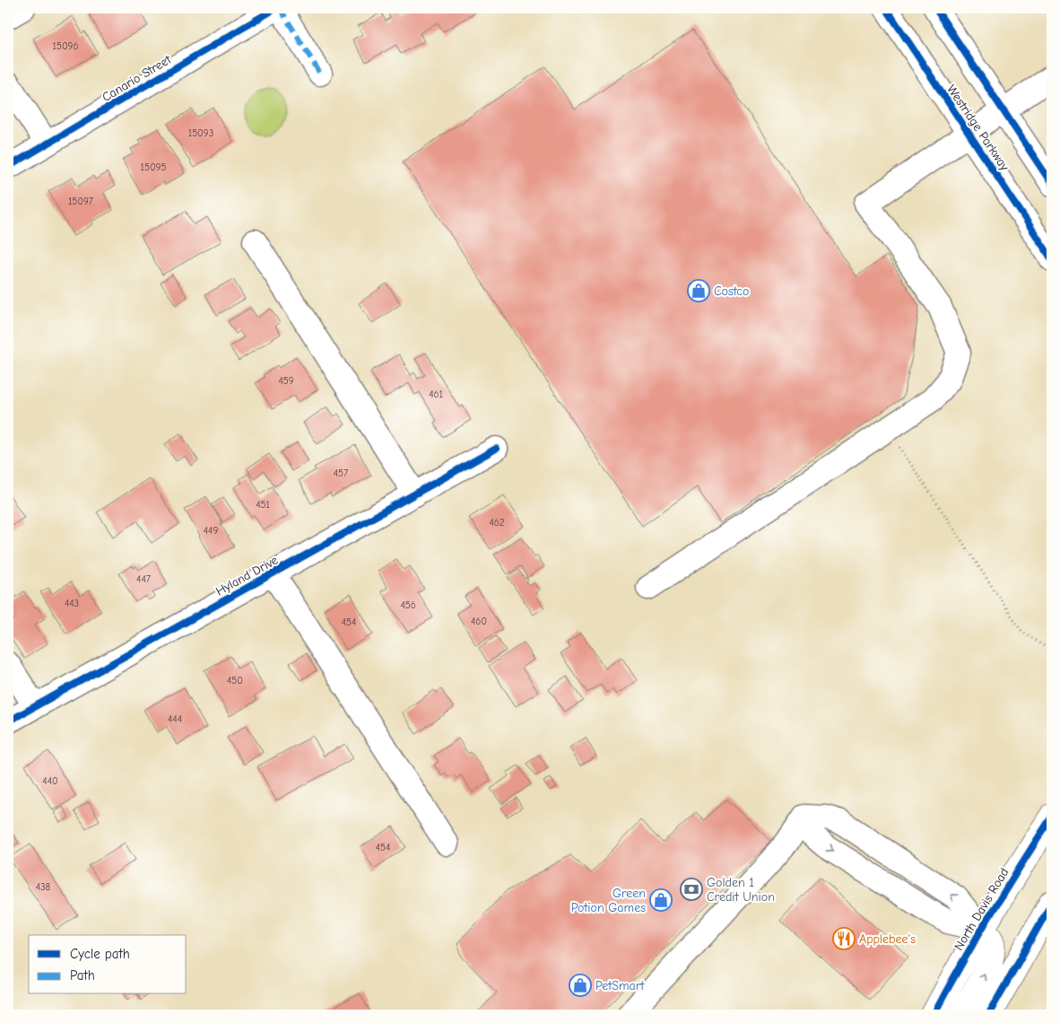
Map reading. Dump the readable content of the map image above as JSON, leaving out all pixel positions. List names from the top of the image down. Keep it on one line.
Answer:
{"streets":{"main road":["North Davis Road"],"street":["Canario Street","Westridge Parkway","Hyland Drive"]},"places":{"shop":["Costco","Green Potion Games","PetSmart"],"bank":["Golden 1 Credit Union"],"restaurant":["Applebee's"]},"house_numbers":["15096","15093","15095","15097","459","461","457","451","462","449","447","443","456","460","454","450","444","440","454","438"],"legend":["Cycle path","Path"]}
